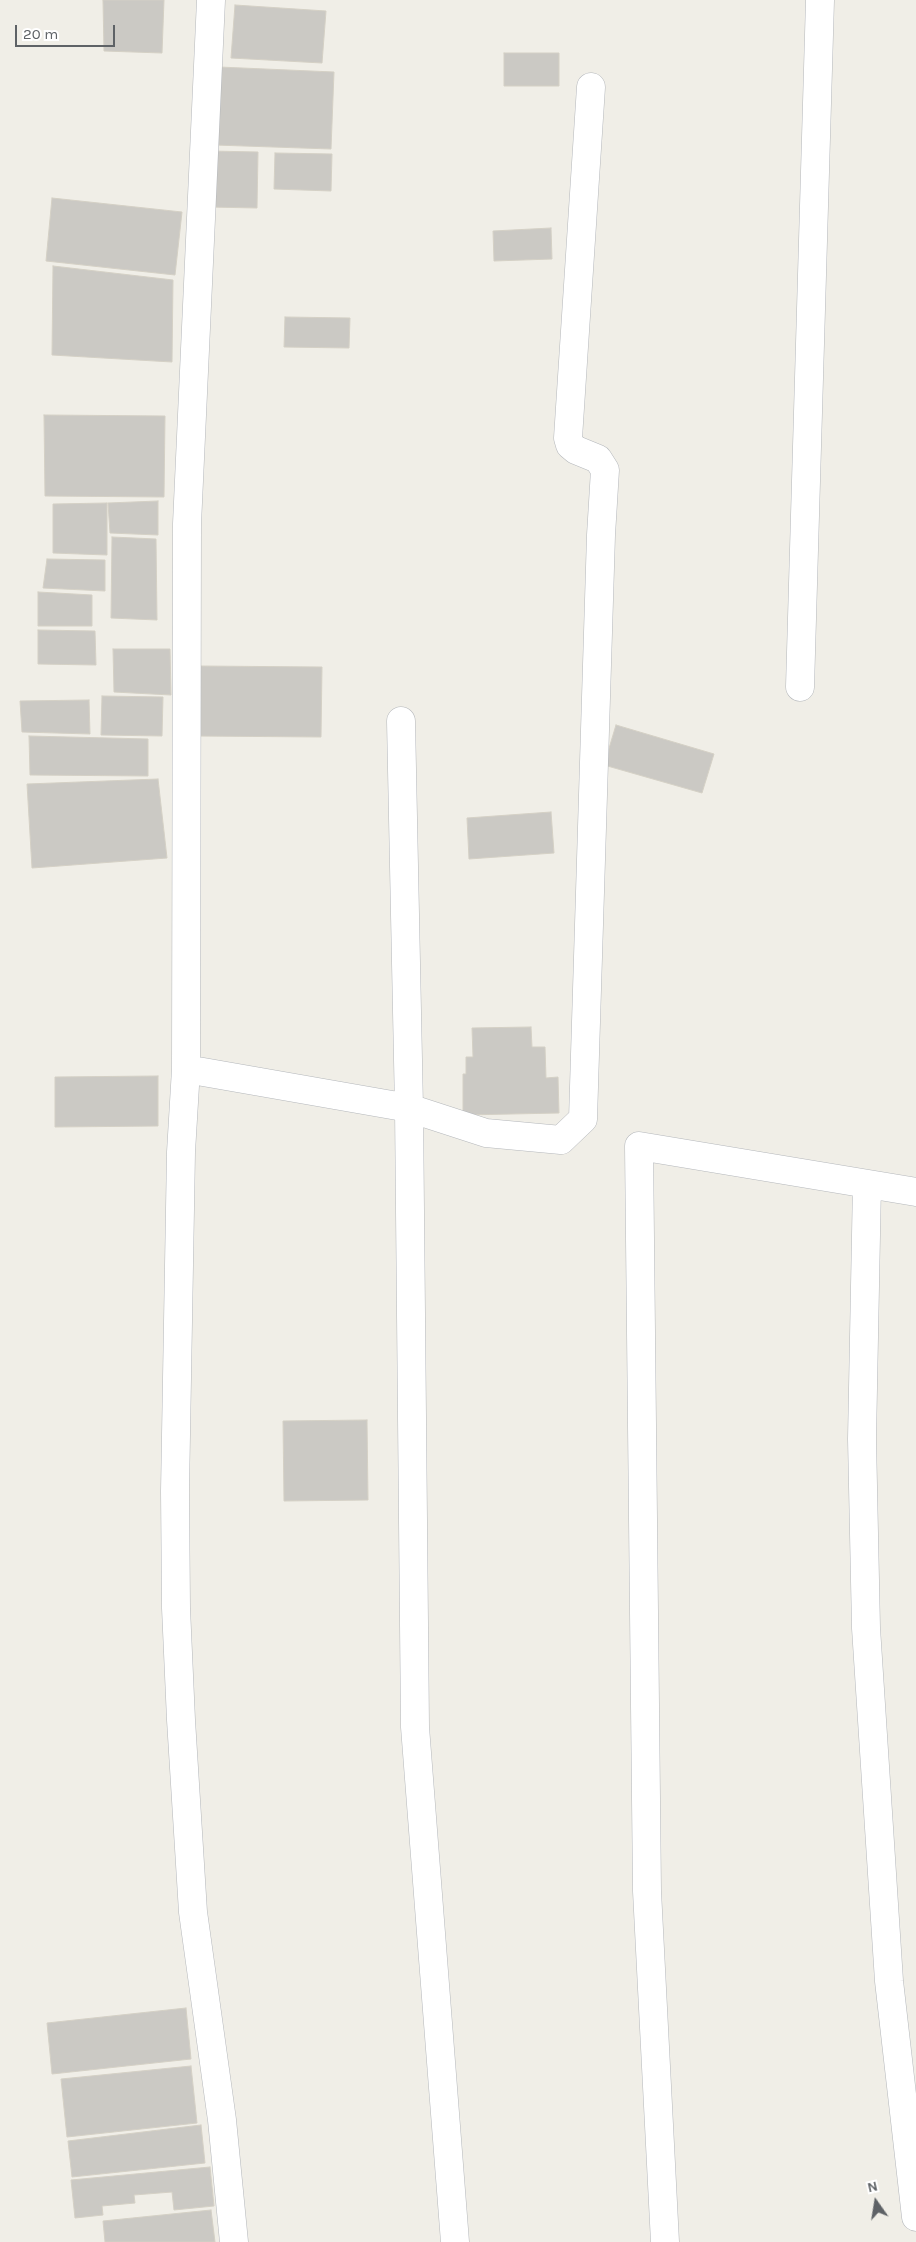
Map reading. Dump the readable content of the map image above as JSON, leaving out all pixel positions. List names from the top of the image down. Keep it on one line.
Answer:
{"scale_bar":"20 m","north":"top"}
